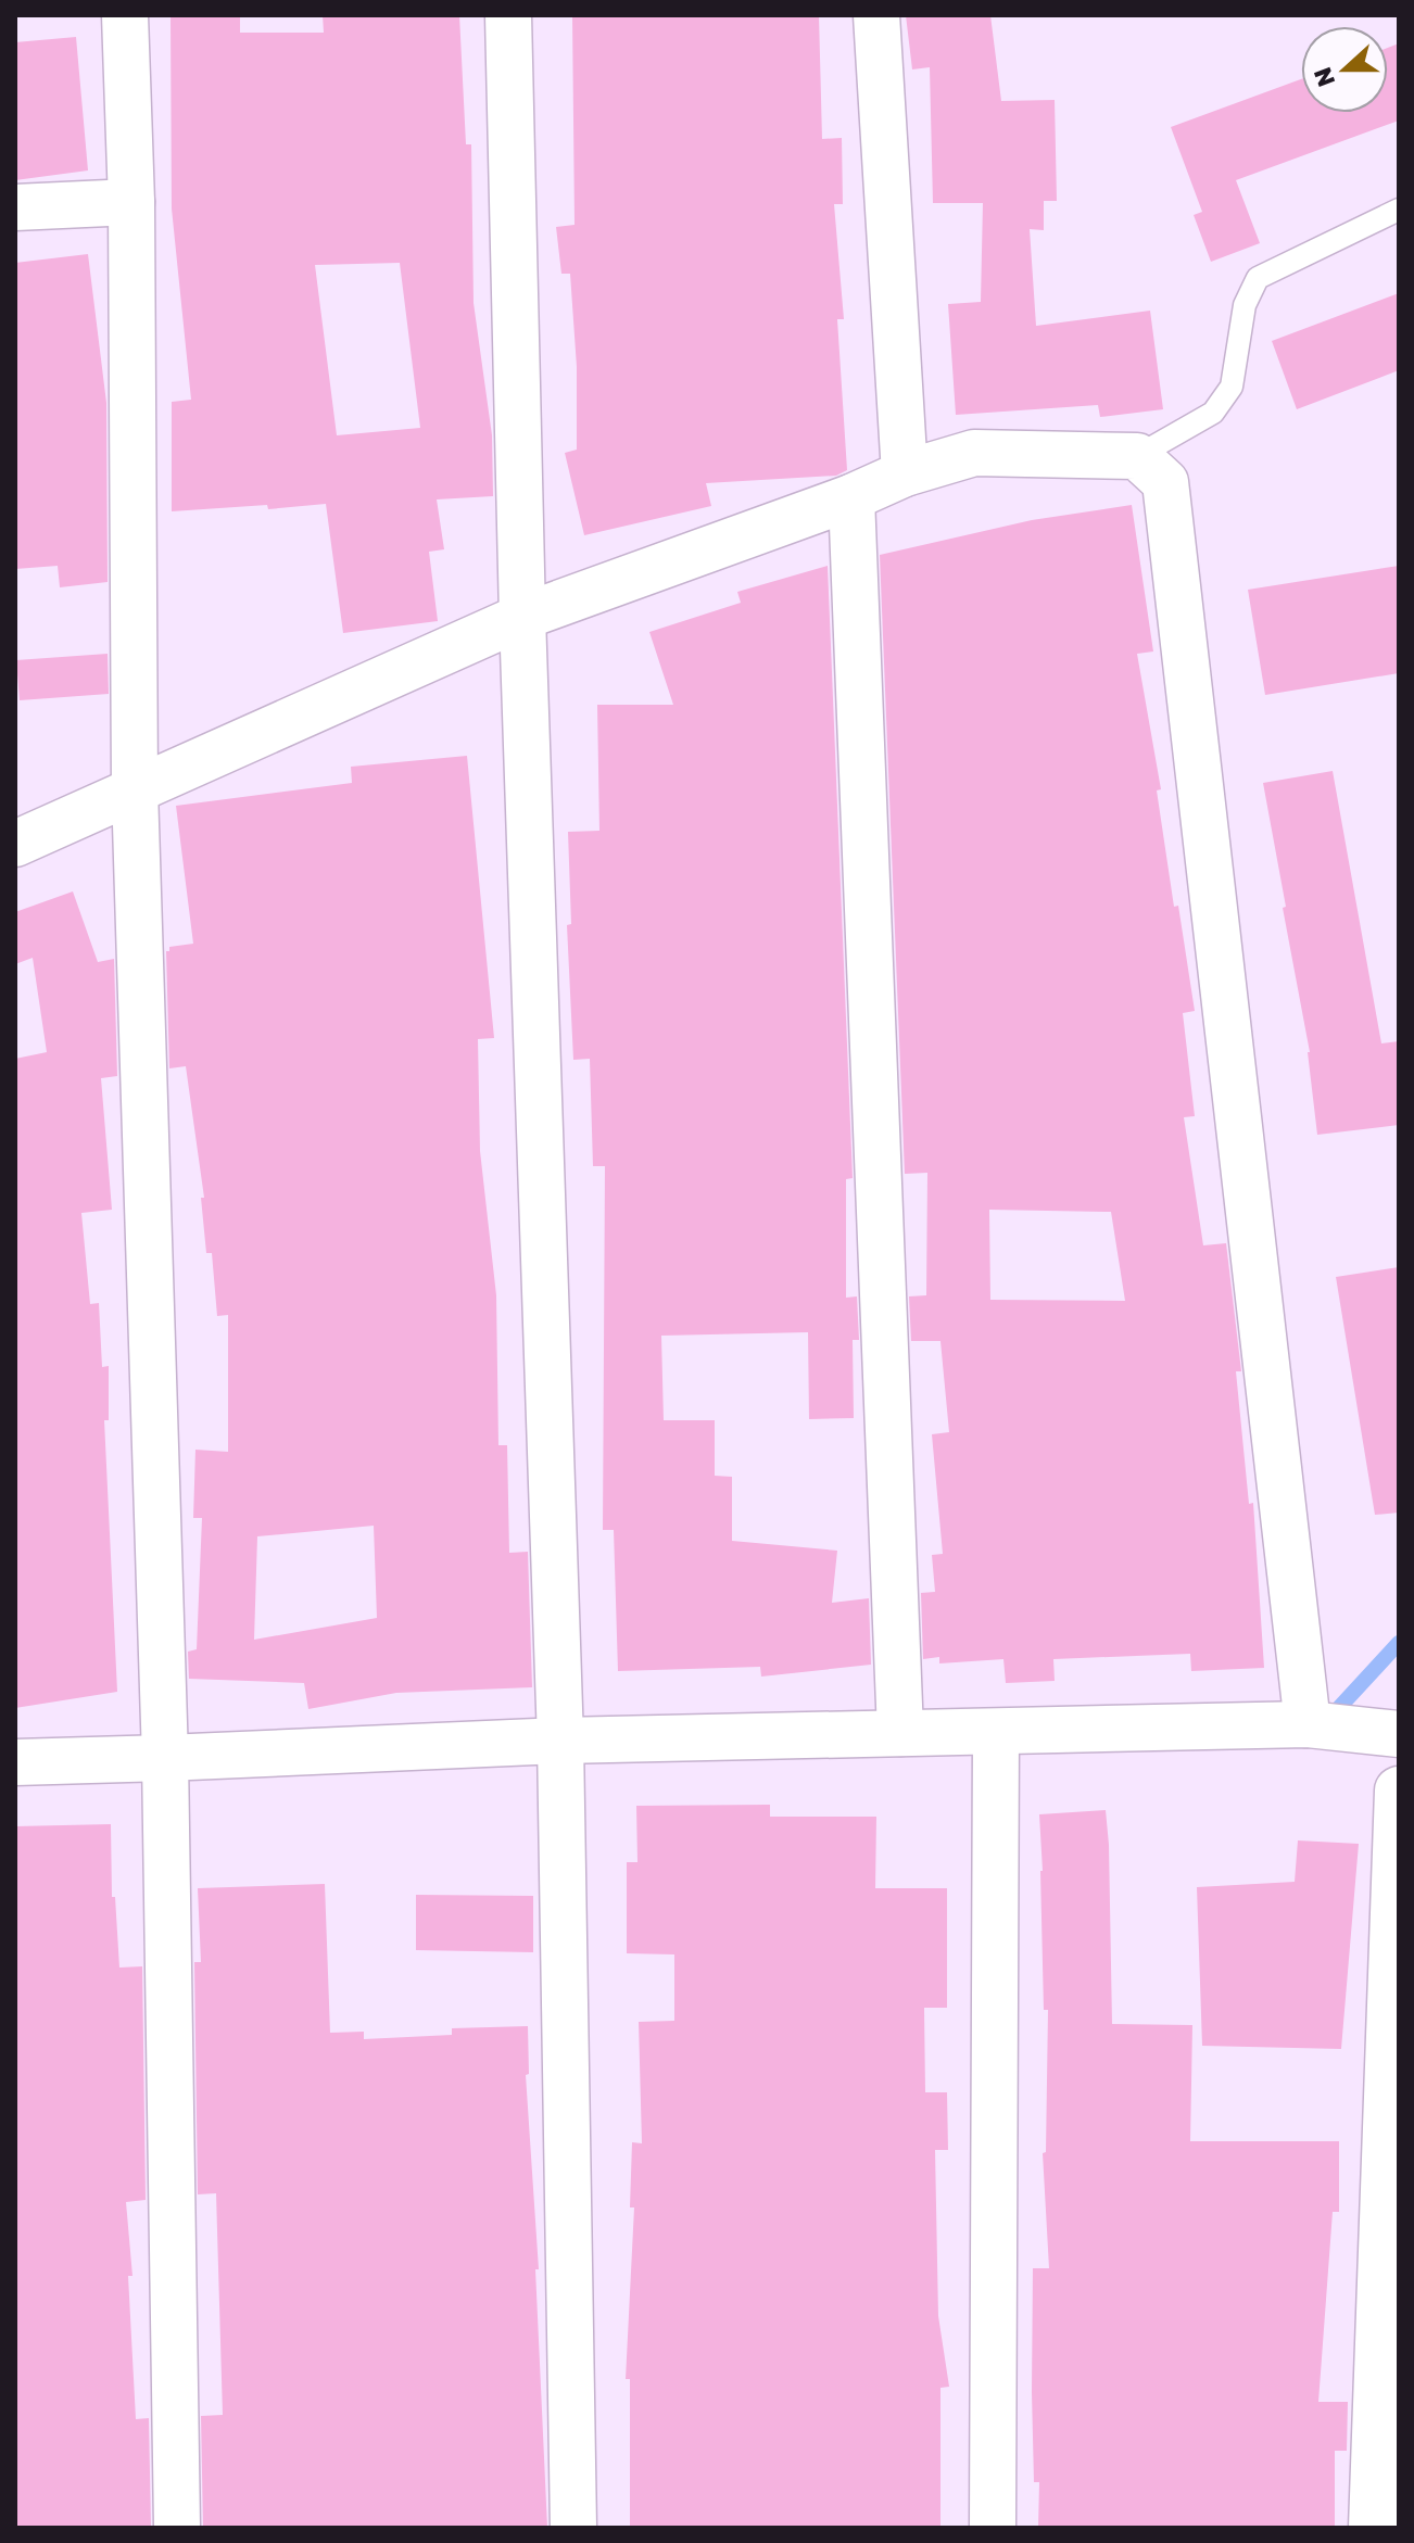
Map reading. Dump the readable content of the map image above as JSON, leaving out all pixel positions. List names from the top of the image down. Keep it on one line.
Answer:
{"north":"left"}
